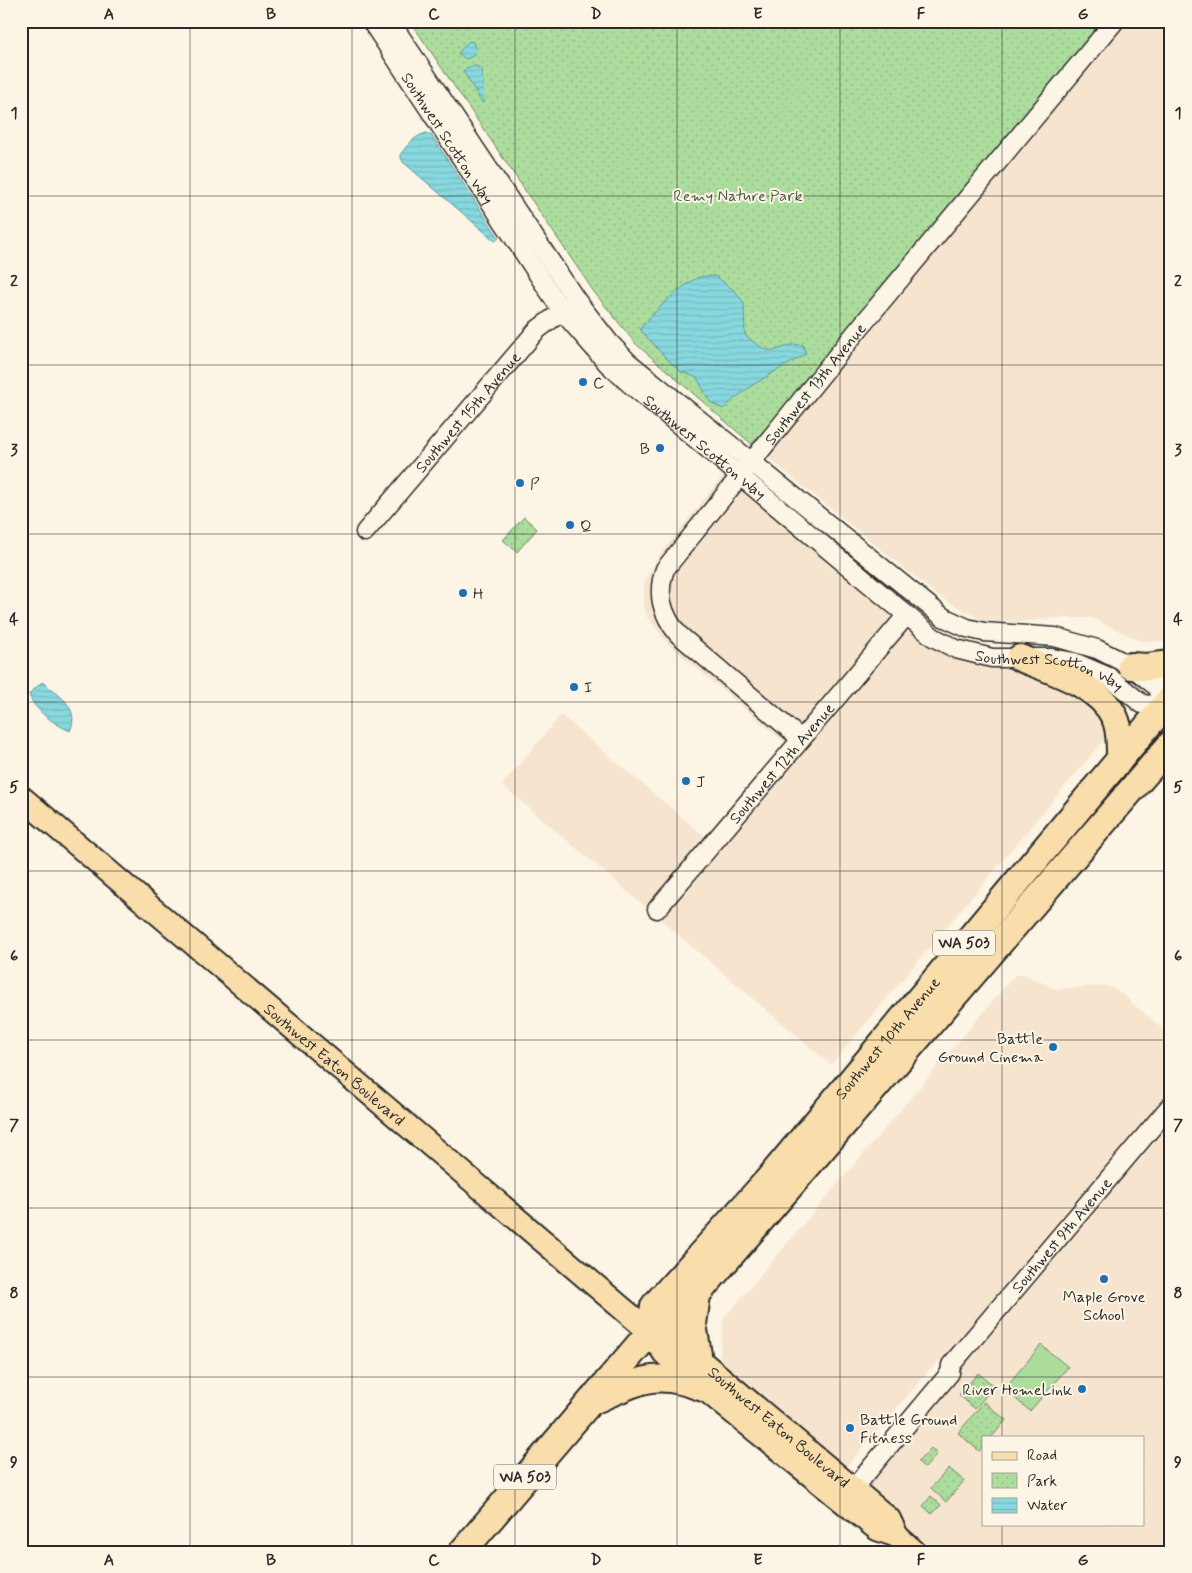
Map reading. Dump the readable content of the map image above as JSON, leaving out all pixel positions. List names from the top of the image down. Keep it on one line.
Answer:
{"streets":{"highway":["WA 503","Southwest 10th Avenue"],"main road":["Southwest Eaton Boulevard"],"street":["Southwest Scotton Way","Southwest 13th Avenue","Southwest 15th Avenue","Southwest 12th Avenue","Southwest 9th Avenue"]},"crossings":[["Southwest Scotton Way","Southwest 13th Avenue"],["Southwest Scotton Way","Southwest 15th Avenue"],["Southwest Scotton Way","Southwest 12th Avenue"],["Southwest Scotton Way","Southwest 10th Avenue"],["Southwest 13th Avenue","Southwest 12th Avenue"],["Southwest 10th Avenue","Southwest Eaton Boulevard"],["Southwest Eaton Boulevard","Southwest 9th Avenue"]],"parks":["Remy Nature Park"],"places":["C","B","P","Q","H","I","J","Battle Ground Cinema","Maple Grove School","River HomeLink","Battle Ground Fitness"],"legend":["Road","Park","Water"],"grid":{"columns":["A","B","C","D","E","F","G"],"rows":["1","2","3","4","5","6","7","8","9"]}}
